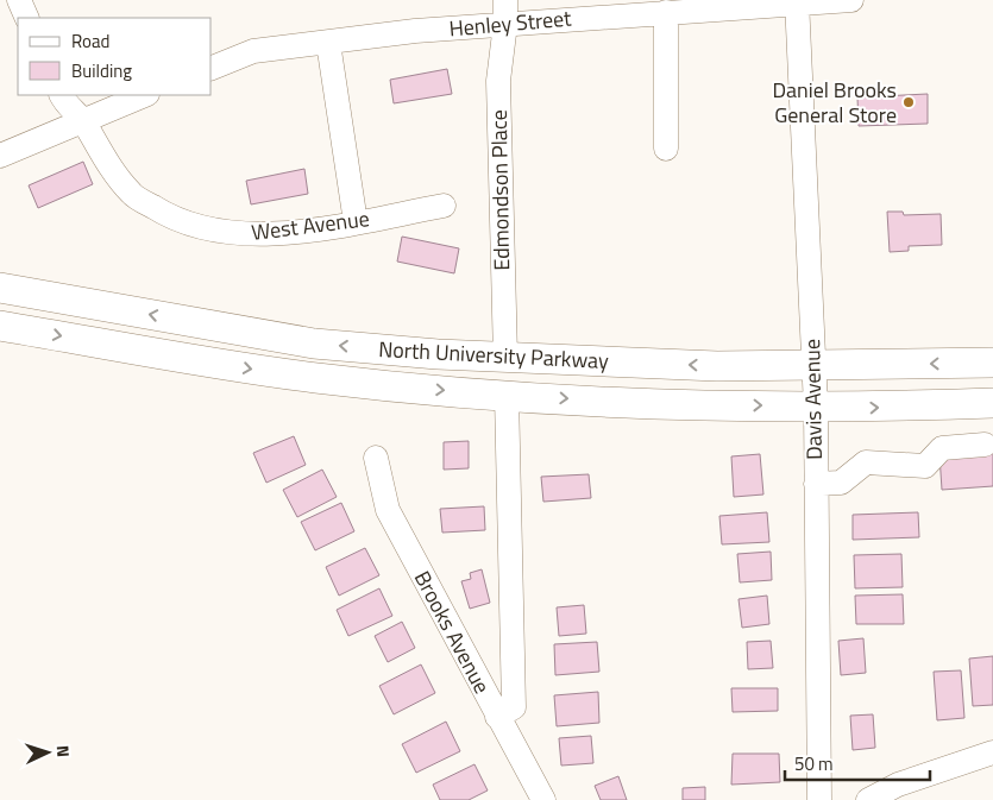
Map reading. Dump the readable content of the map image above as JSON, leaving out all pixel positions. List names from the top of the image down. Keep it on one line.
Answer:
{"streets":{"main road":["North University Parkway"],"street":["Henley Street","Edmondson Place","West Avenue","Davis Avenue","Brooks Avenue"]},"crossings":[["Henley Street","Edmondson Place"],["Henley Street","Davis Avenue"],["Edmondson Place","North University Parkway"],["North University Parkway","Davis Avenue"]],"places":["Daniel Brooks General Store"],"legend":["Road","Building"],"scale_bar":"50 m","north":"right"}
